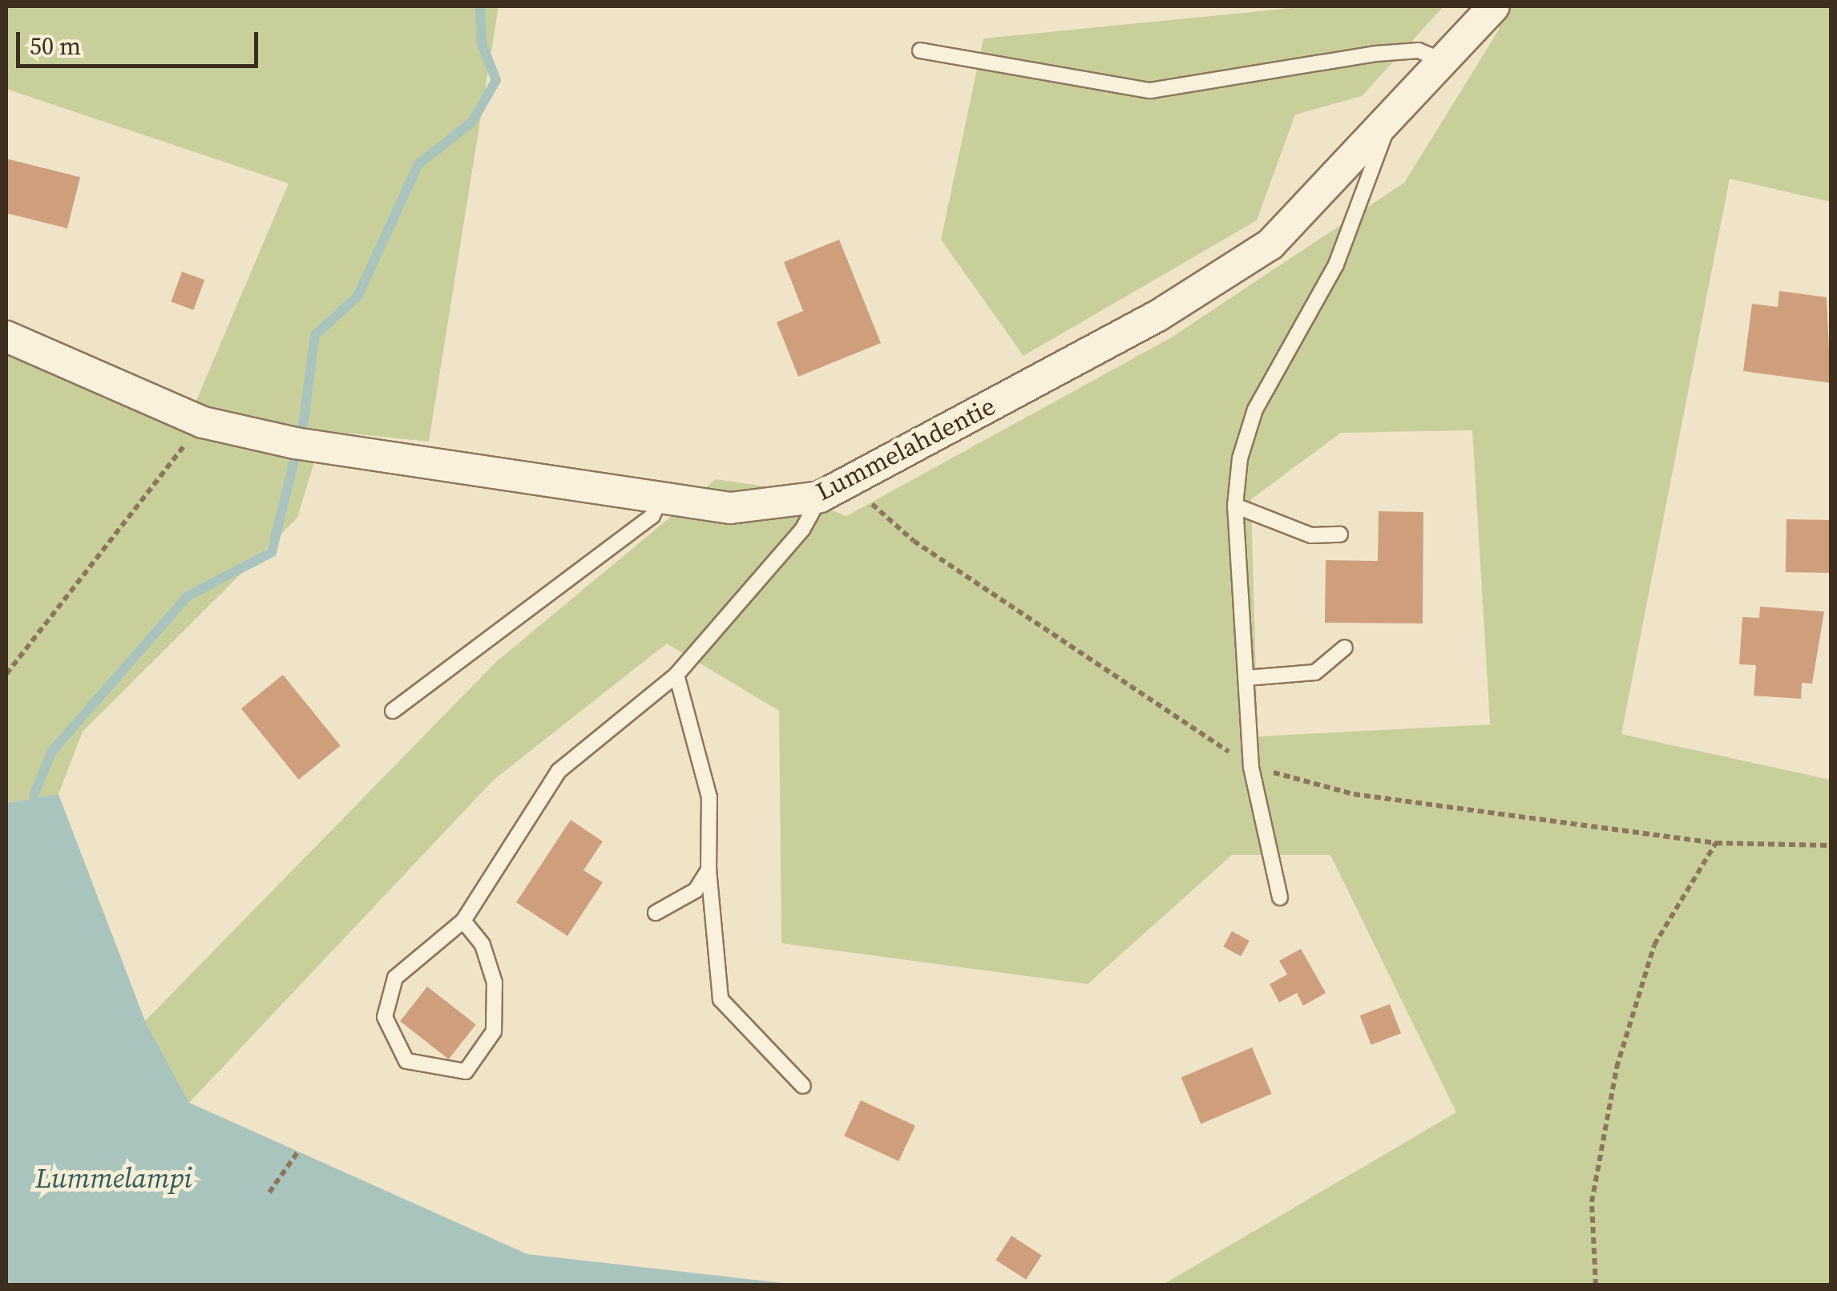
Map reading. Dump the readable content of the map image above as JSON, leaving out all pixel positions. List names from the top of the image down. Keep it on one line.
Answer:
{"streets":{"street":["Lummelahdentie"]},"water":["Lummelampi"],"scale_bar":"50 m"}
